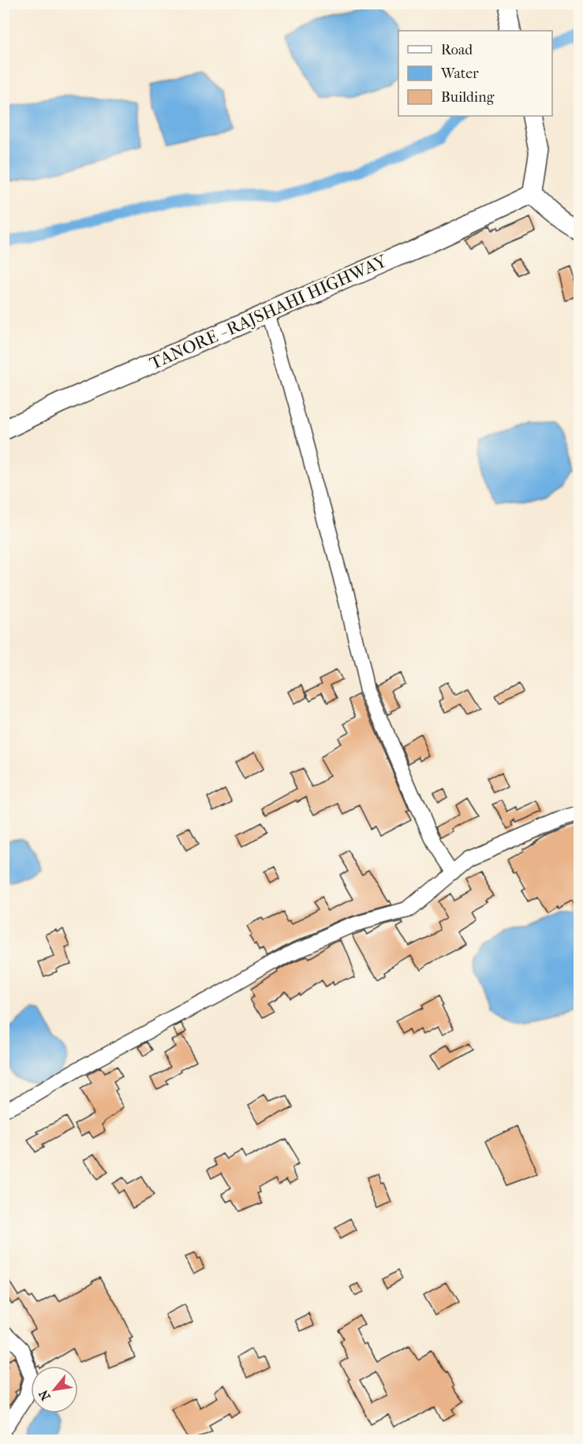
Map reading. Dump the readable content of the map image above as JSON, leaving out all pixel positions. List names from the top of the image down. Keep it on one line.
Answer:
{"streets":{"main road":["TANORE - RAJSHAHI HIGHWAY"]},"legend":["Road","Water","Building"],"north":"bottom left"}
